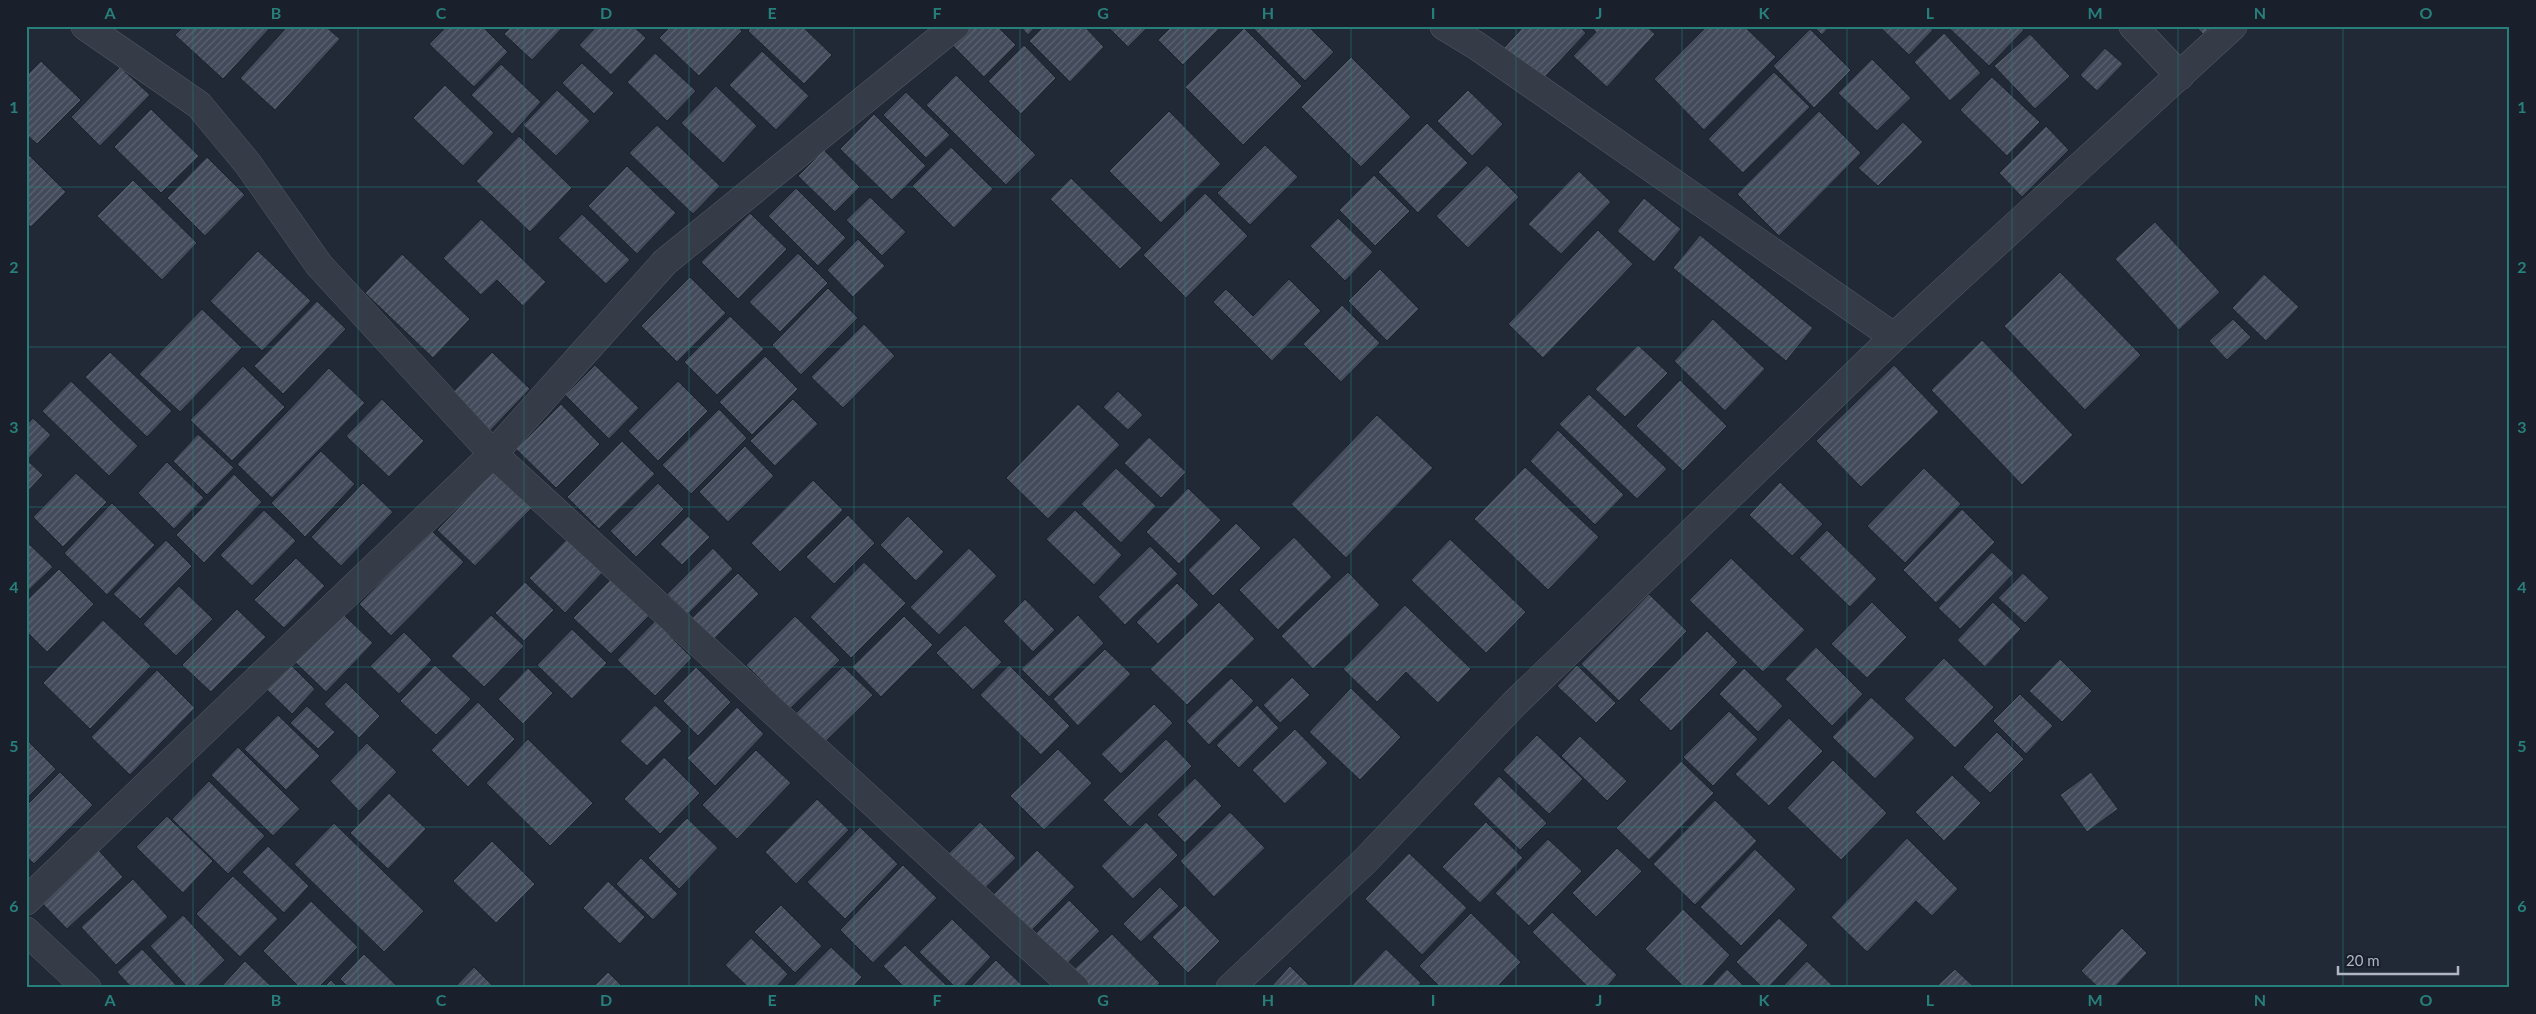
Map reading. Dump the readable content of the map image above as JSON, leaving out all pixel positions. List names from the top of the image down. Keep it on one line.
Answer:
{"scale_bar":"20 m","grid":{"columns":["A","B","C","D","E","F","G","H","I","J","K","L","M","N","O"],"rows":["1","2","3","4","5","6"]}}
